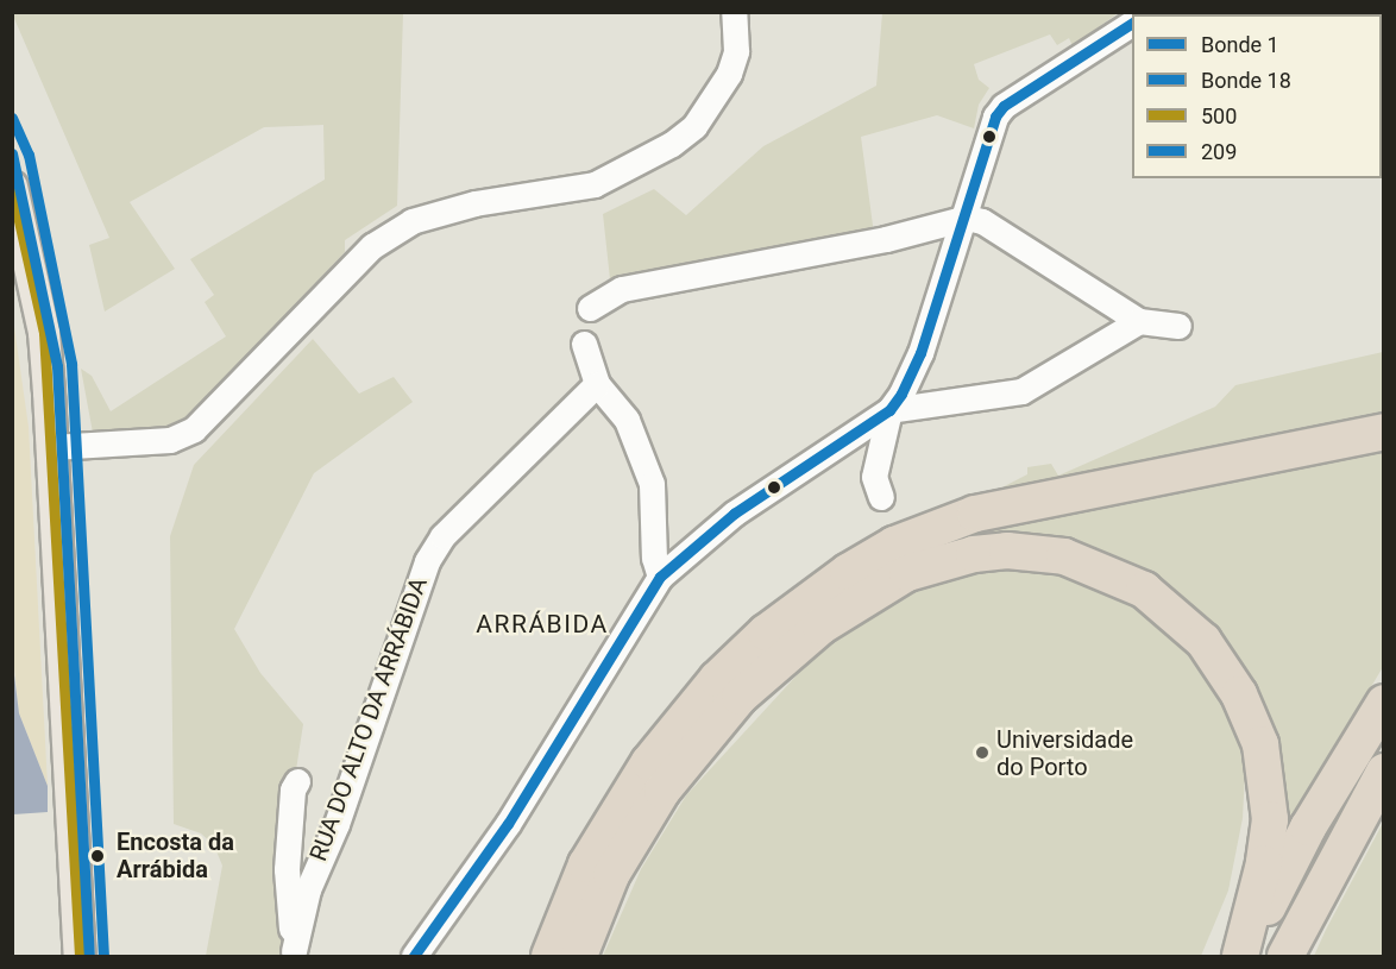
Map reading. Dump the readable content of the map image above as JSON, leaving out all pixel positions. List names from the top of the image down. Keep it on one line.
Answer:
{"streets":{"street":["RUA DO ALTO DA ARRÁBIDA"]},"districts":["ARRÁBIDA"],"places":["Universidade do Porto","Encosta da Arrábida"],"lines":["transit line 209","tram line 1","tram line 18","transit line 500"],"legend":["Bonde 1","Bonde 18","500","209"]}
